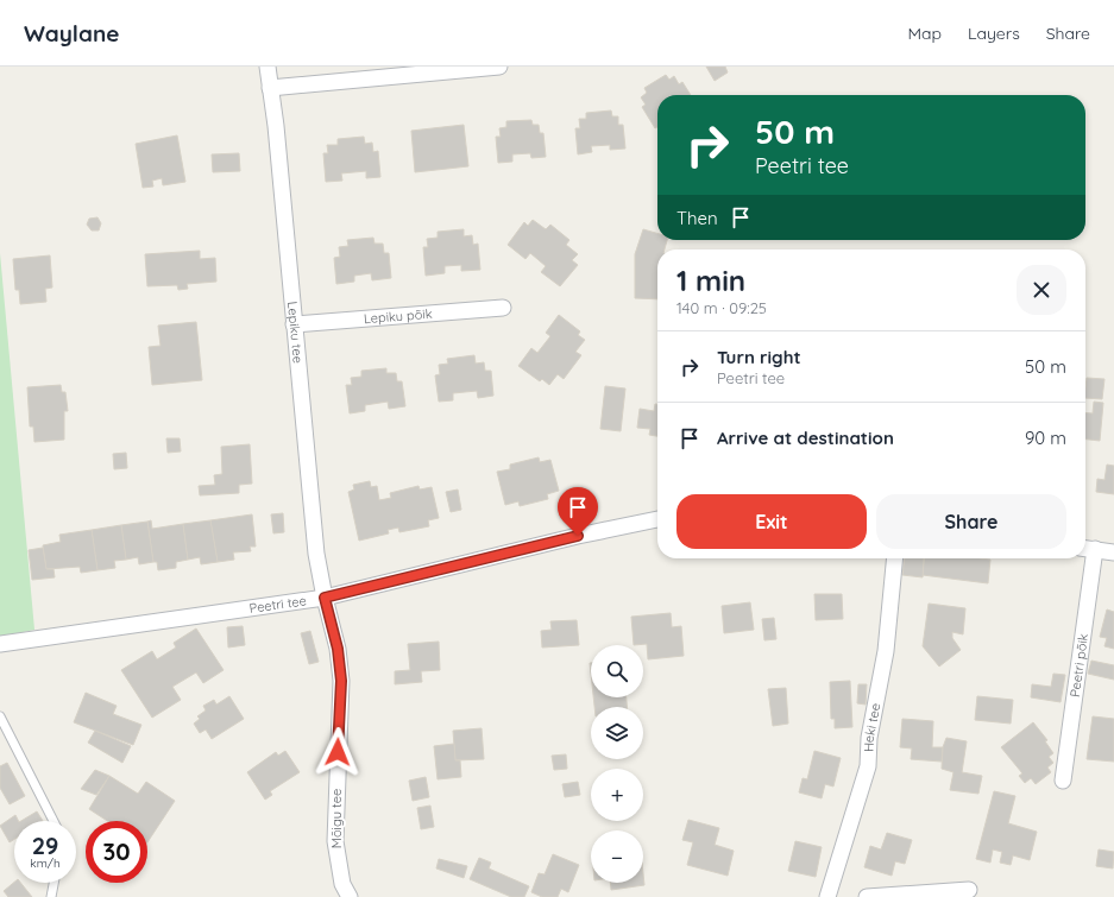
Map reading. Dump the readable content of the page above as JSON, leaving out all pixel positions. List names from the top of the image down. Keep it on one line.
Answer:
{"streets":{"street":["Lepiku põik","Lepiku tee","Peetri tee","Peetri põik","Heki tee","Mõigu tee"]},"crossings":[["Lepiku põik","Lepiku tee"],["Lepiku tee","Peetri tee"],["Lepiku tee","Mõigu tee"],["Peetri tee","Mõigu tee"]],"page":{"header":"Waylane","nav":["Map","Layers","Share"],"turn":["50 m","Peetri tee"],"then":"Then","heading":["1 min","140 m · 09:25"],"list":[{"name":"Turn right","note":"Peetri tee","value":"50 m"},{"name":"Arrive at destination","value":"90 m"}],"buttons":["Exit","Share"],"map_buttons":["+","−"],"speed":"29 km/h","limit":"30"}}
